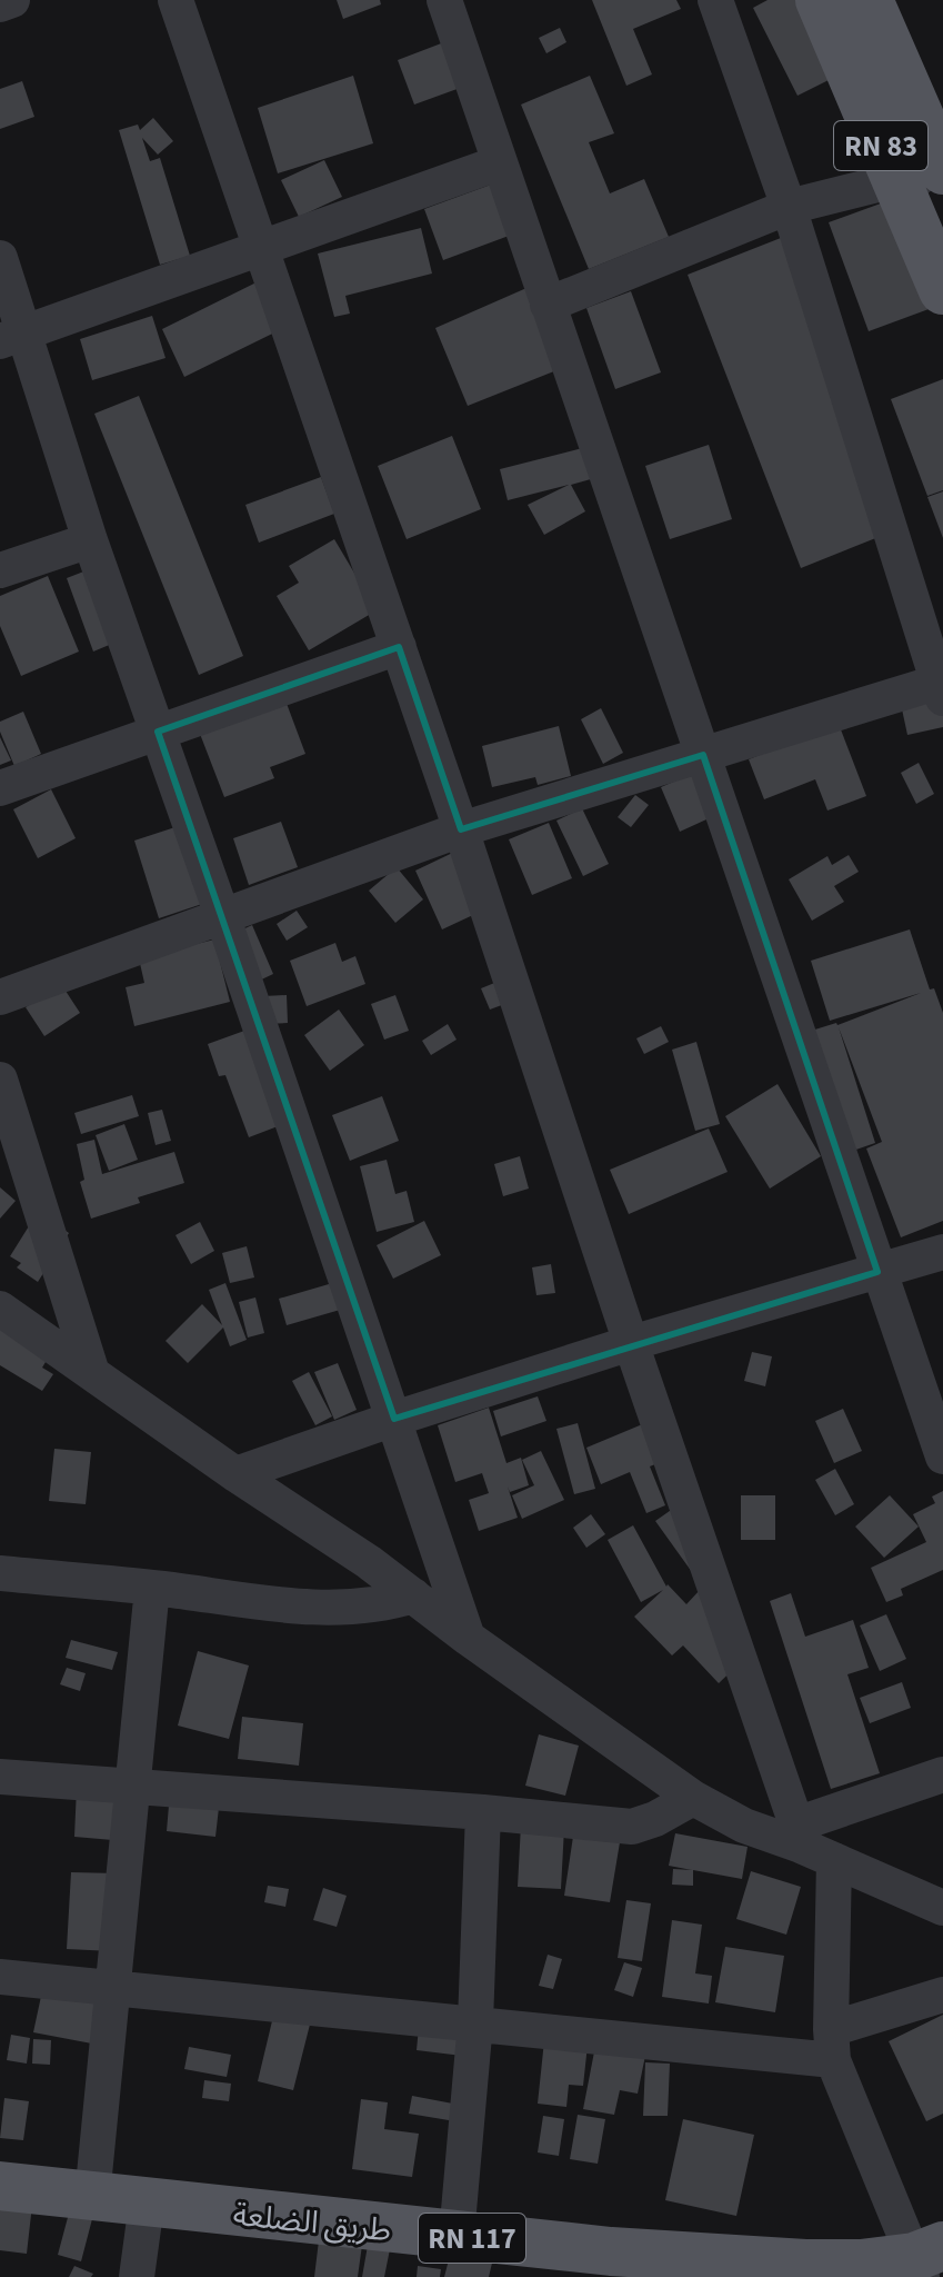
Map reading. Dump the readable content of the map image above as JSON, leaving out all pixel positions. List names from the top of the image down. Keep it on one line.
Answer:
{"streets":{"main road":["RN 83","طريق الضلعة","RN 117"]}}
